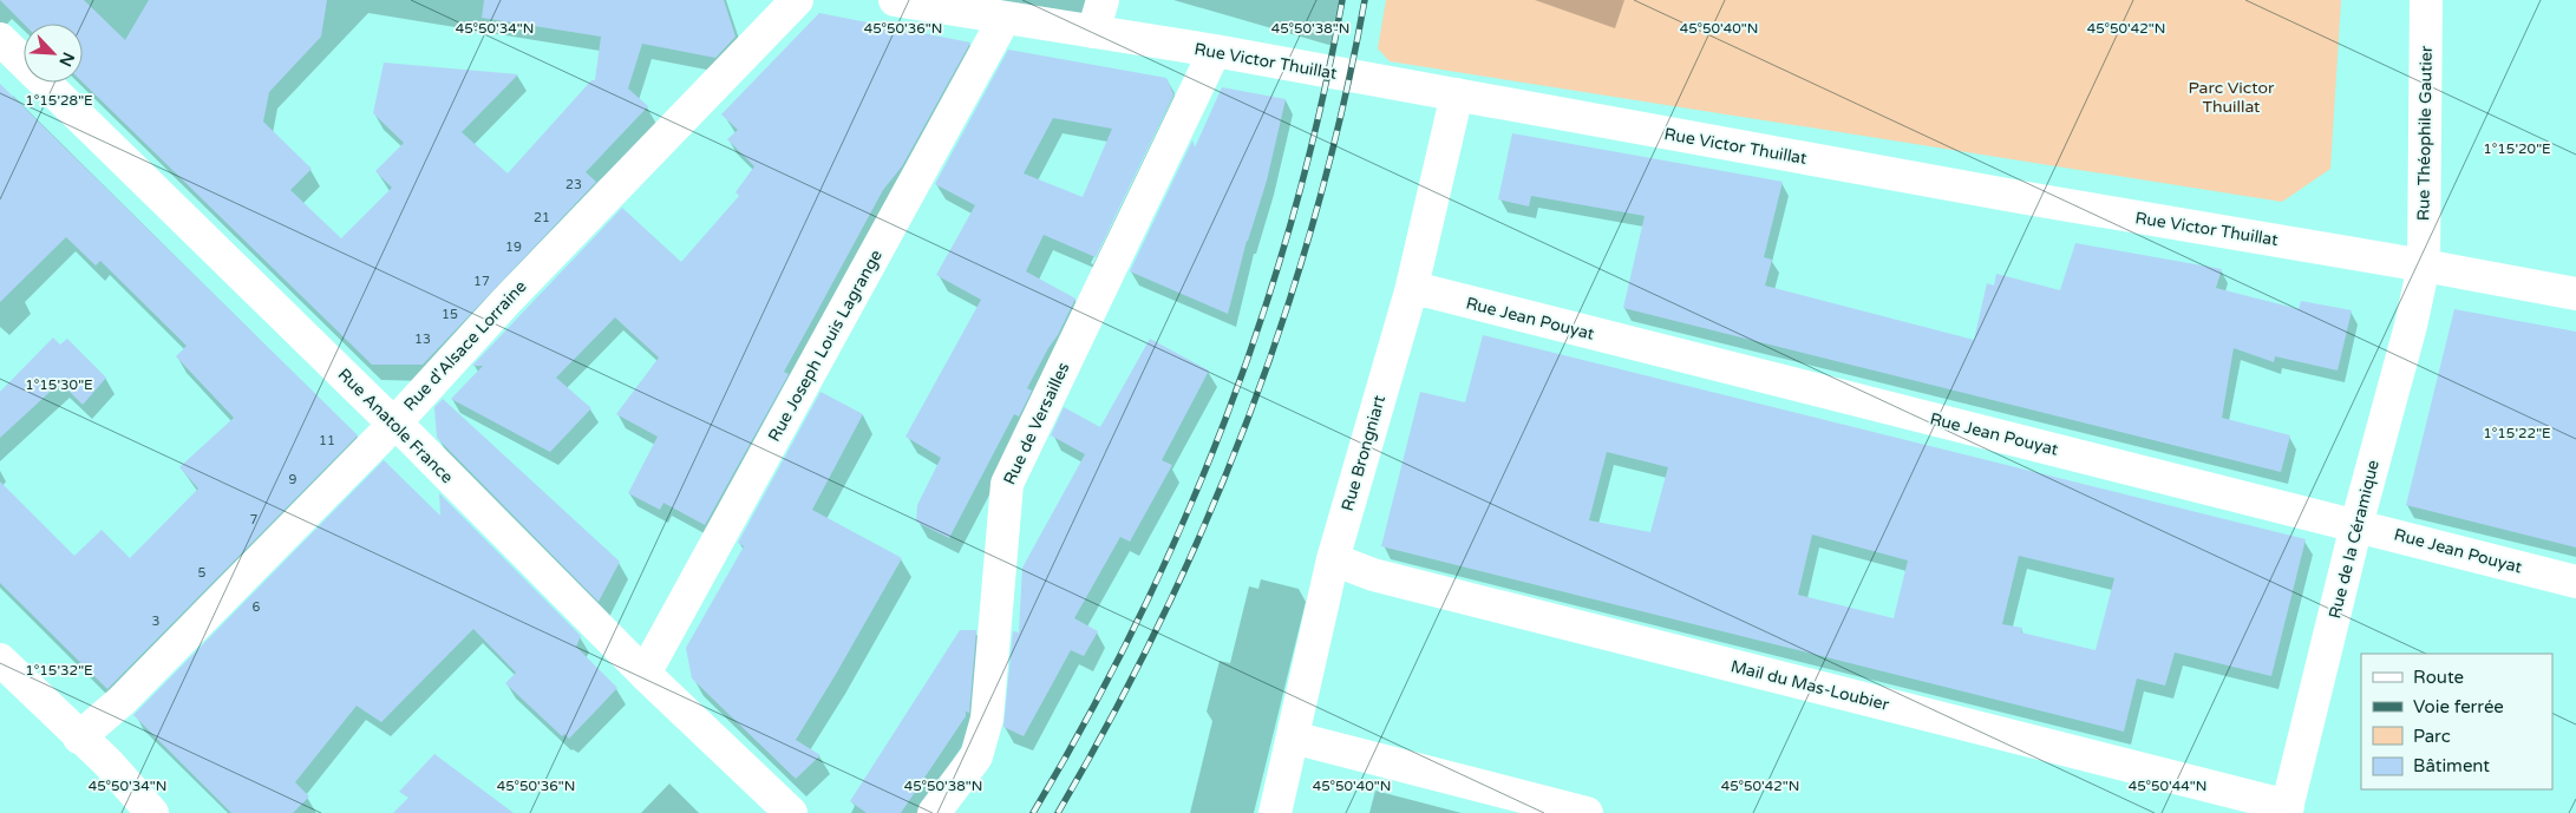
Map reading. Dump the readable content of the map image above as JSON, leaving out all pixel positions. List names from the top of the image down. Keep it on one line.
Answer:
{"streets":{"street":["Rue Victor Thuillat","Rue Théophile Gautier","Rue Jean Pouyat","Rue d'Alsace Lorraine","Rue Joseph Louis Lagrange","Rue de Versailles","Rue Anatole France","Rue Brongniart","Rue de la Céramique","Mail du Mas-Loubier"]},"crossings":[["Rue Victor Thuillat","Rue Théophile Gautier"],["Rue Victor Thuillat","Rue Joseph Louis Lagrange"],["Rue Victor Thuillat","Rue de Versailles"],["Rue Victor Thuillat","Rue Brongniart"],["Rue Victor Thuillat","Rue de la Céramique"],["Rue Théophile Gautier","Rue de la Céramique"],["Rue Jean Pouyat","Rue Brongniart"],["Rue Jean Pouyat","Rue de la Céramique"],["Rue d'Alsace Lorraine","Rue Anatole France"],["Rue Joseph Louis Lagrange","Rue Anatole France"],["Rue Brongniart","Mail du Mas-Loubier"],["Rue de la Céramique","Mail du Mas-Loubier"]],"parks":["Parc Victor Thuillat"],"house_numbers":["23","21","19","17","15","13","11","9","7","5","6","3"],"legend":["Route","Voie ferrée","Parc","Bâtiment"],"north":"bottom right","coordinates":["45°50'34\"N","45°50'36\"N","45°50'38\"N","45°50'40\"N","45°50'42\"N","1°15'28\"E","1°15'20\"E","1°15'30\"E","1°15'22\"E","1°15'32\"E","45°50'44\"N"]}
